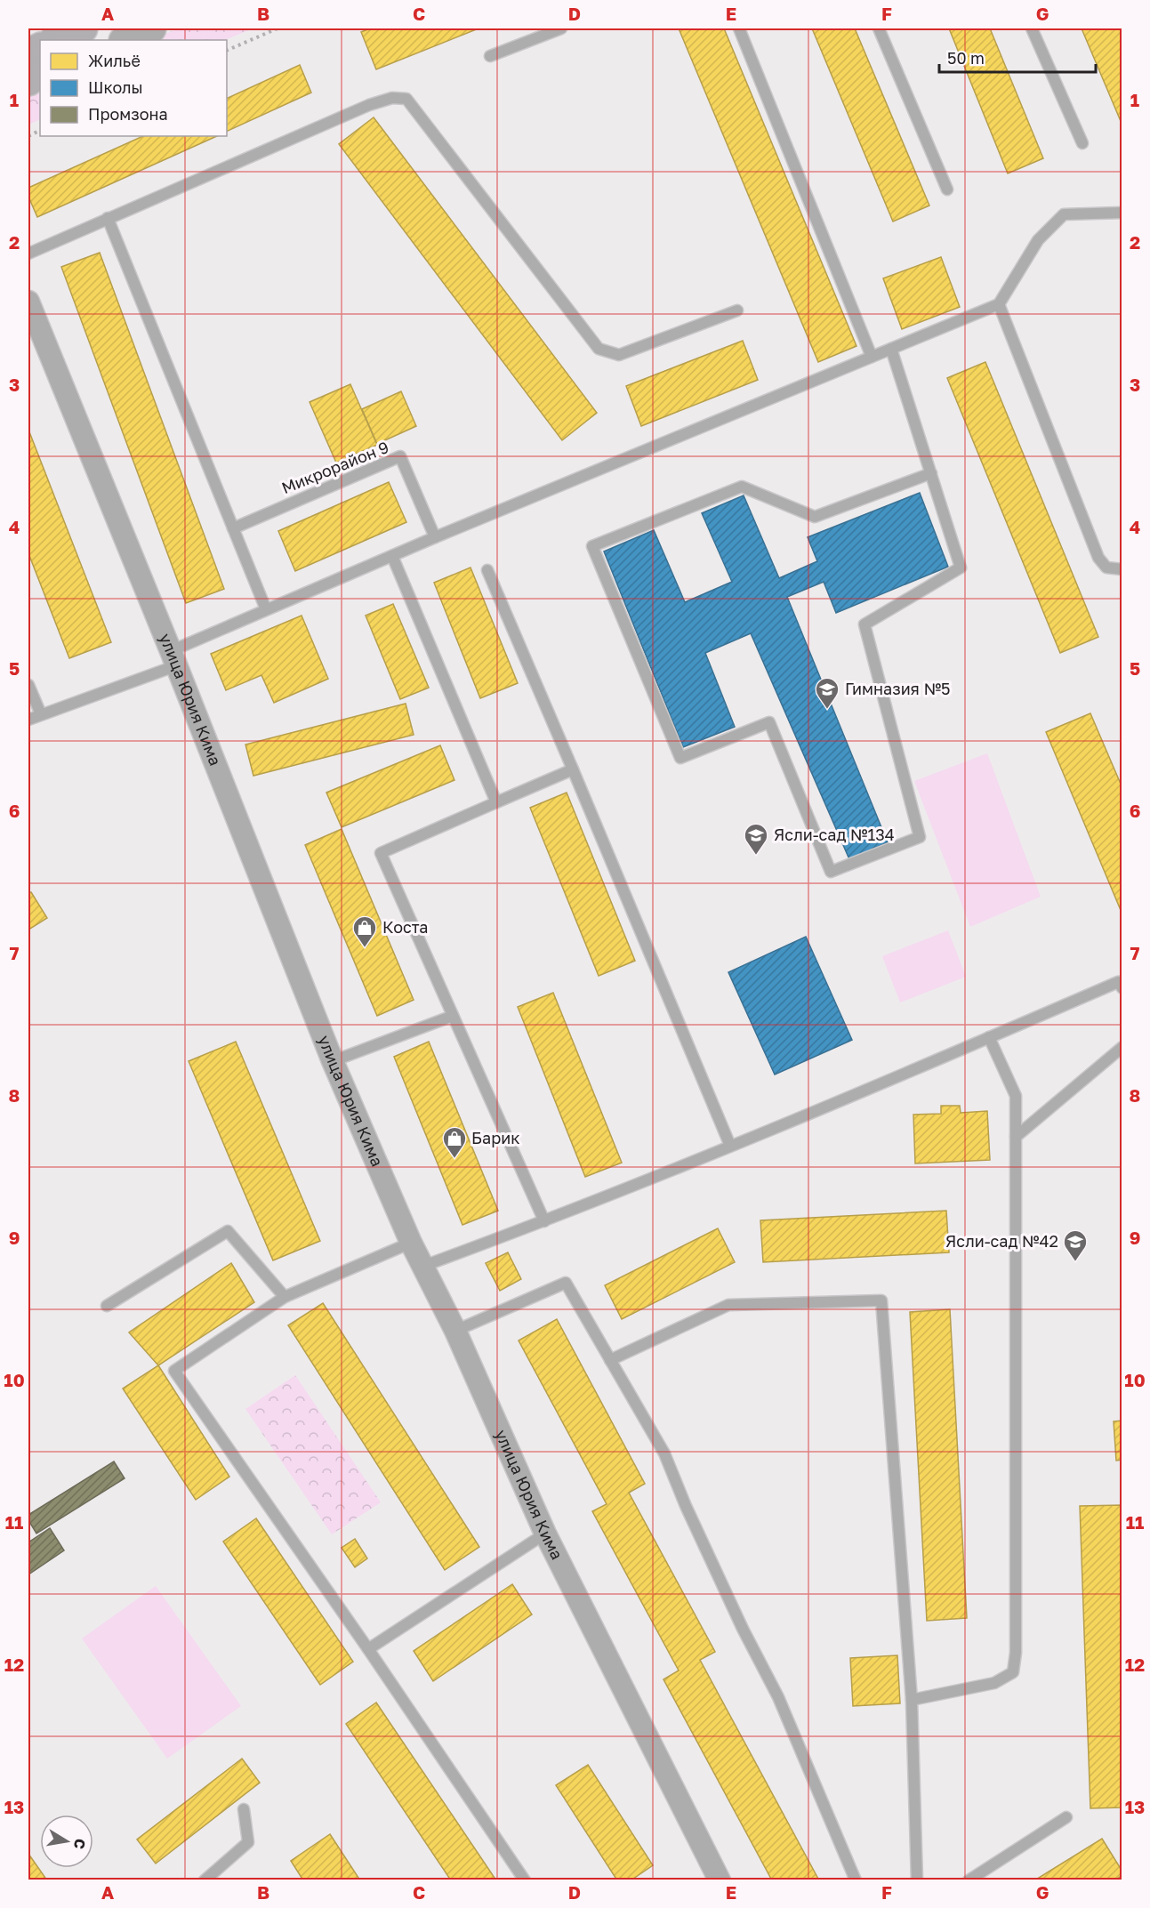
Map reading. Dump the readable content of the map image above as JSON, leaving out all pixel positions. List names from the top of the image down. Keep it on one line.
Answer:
{"streets":{"street":["улица Юрия Кима"],"lane":["Микрорайон 9"]},"places":{"school or university":["Гимназия №5","Ясли-сад №134","Ясли-сад №42"],"shop":["Коста","Барик"]},"legend":["Жильё","Школы","Промзона"],"scale_bar":"50 m","north":"right","grid":{"columns":["A","B","C","D","E","F","G"],"rows":["1","2","3","4","5","6","7","8","9","10","11","12","13"]}}
